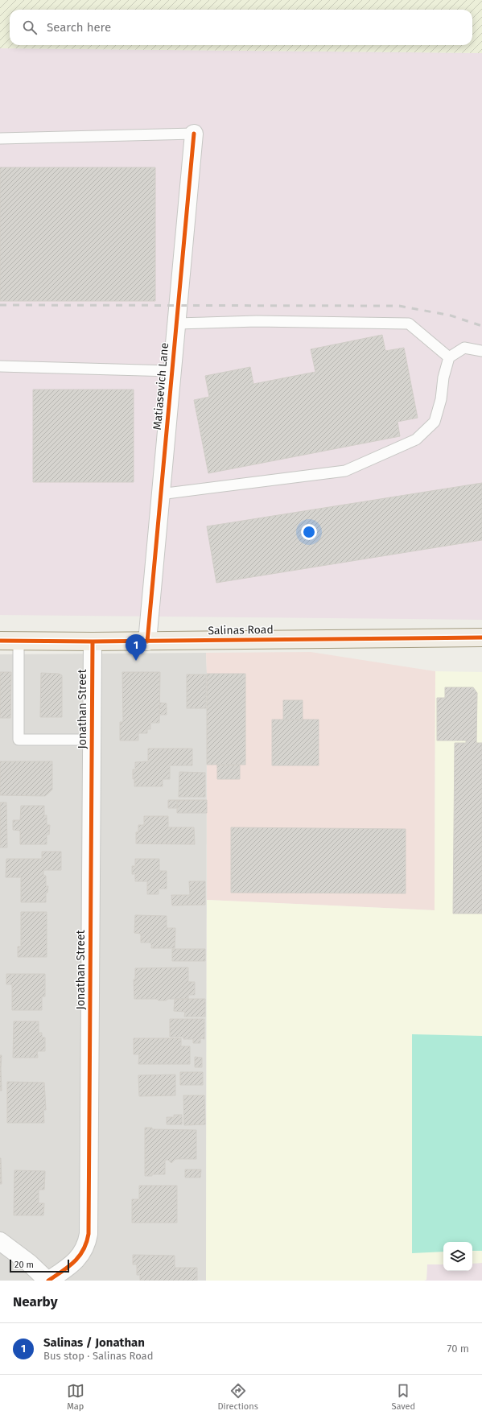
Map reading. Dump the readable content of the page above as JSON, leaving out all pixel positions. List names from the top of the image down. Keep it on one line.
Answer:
{"streets":{"main road":["Salinas Road"],"street":["Matiasevich Lane","Jonathan Street"]},"crossings":[["Matiasevich Lane","Salinas Road"],["Salinas Road","Jonathan Street"]],"scale_bar":"20 m","page":{"search":"Search here","pins":"1","scale":"20 m","heading":"Nearby","list":[{"mark":"1","name":"Salinas / Jonathan","note":"Bus stop · Salinas Road","value":"70 m"}],"nav":["Map","Directions","Saved"]}}
